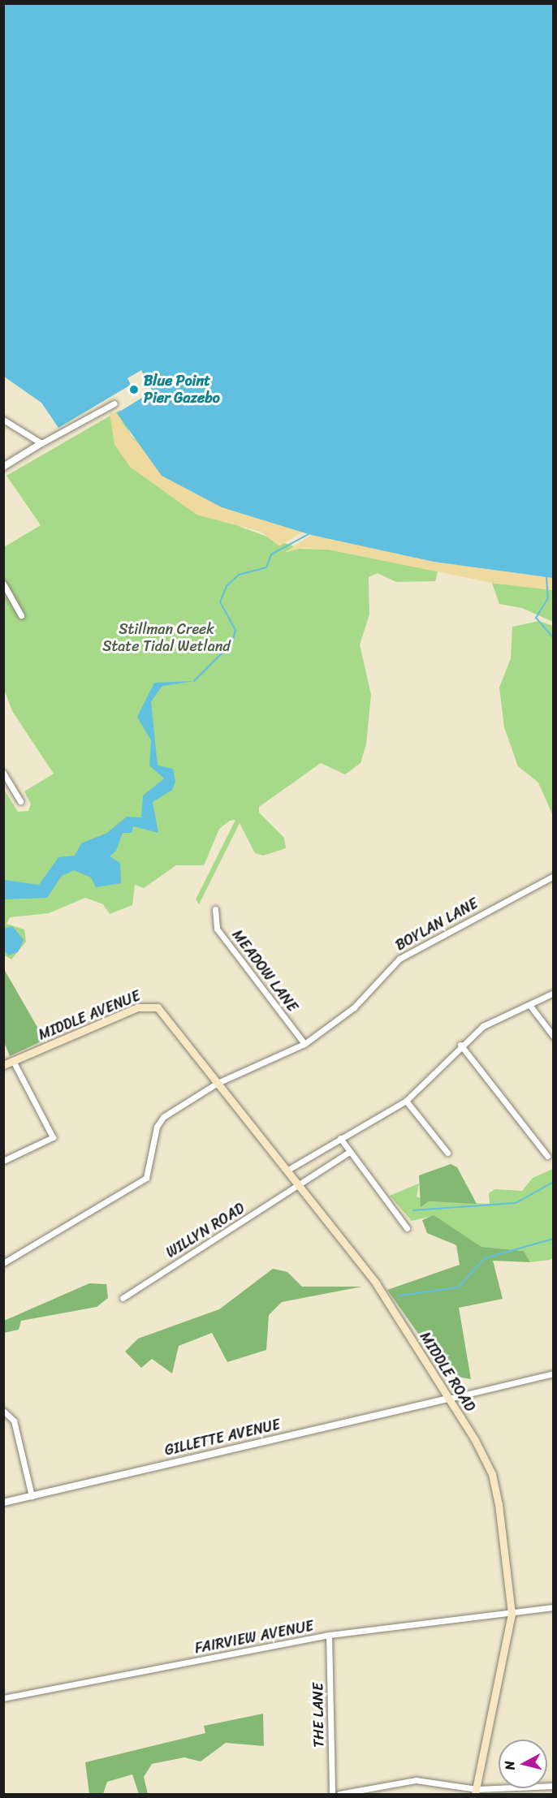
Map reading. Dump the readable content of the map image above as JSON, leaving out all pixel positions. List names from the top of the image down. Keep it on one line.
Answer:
{"streets":{"main road":["MIDDLE AVENUE","MIDDLE ROAD"],"street":["BOYLAN LANE","MEADOW LANE","WILLYN ROAD","GILLETTE AVENUE","FAIRVIEW AVENUE","THE LANE"]},"crossings":[["BOYLAN LANE","MEADOW LANE"],["BOYLAN LANE","MIDDLE ROAD"],["MIDDLE AVENUE","MIDDLE ROAD"],["WILLYN ROAD","MIDDLE ROAD"],["MIDDLE ROAD","GILLETTE AVENUE"],["MIDDLE ROAD","FAIRVIEW AVENUE"],["FAIRVIEW AVENUE","THE LANE"]],"parks":["Stillman Creek State Tidal Wetland"],"places":["Blue Point Pier Gazebo"],"north":"left"}
